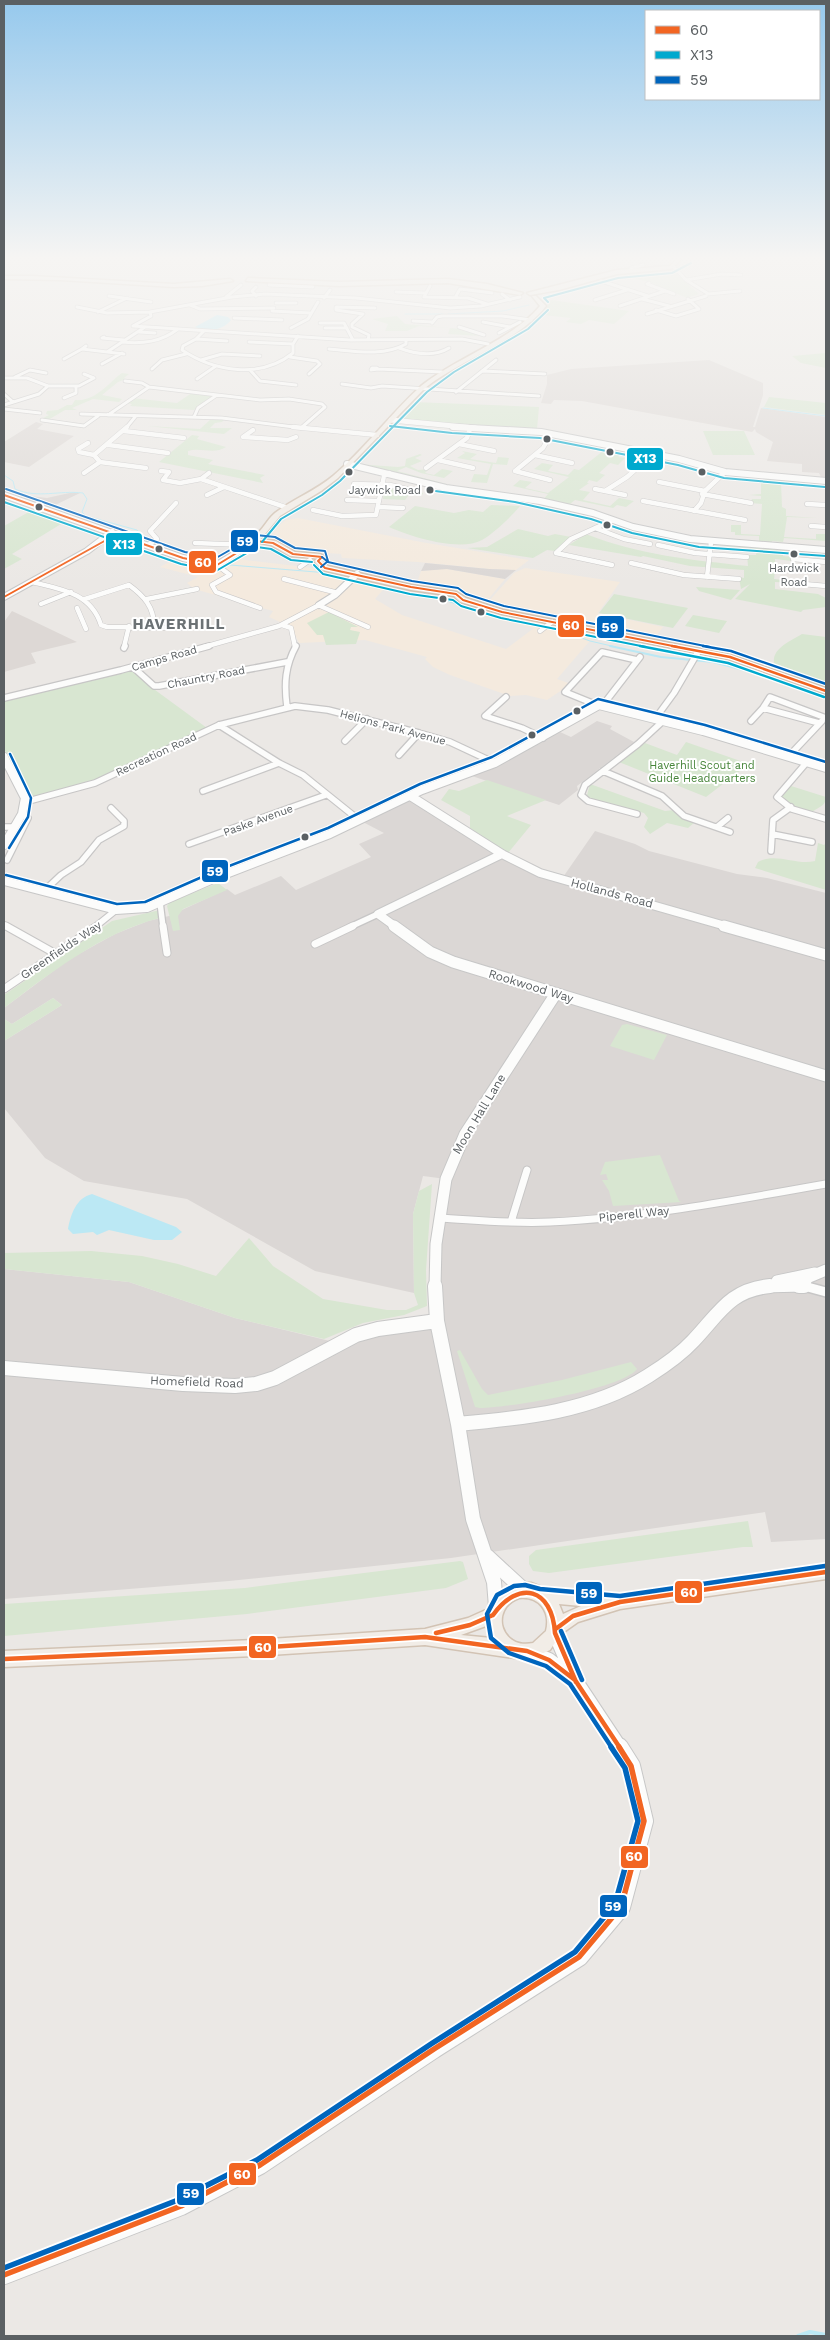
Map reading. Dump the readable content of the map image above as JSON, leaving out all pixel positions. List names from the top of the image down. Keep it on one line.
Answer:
{"streets":{"street":["Camps Road","Chauntry Road","Helions Park Avenue","Recreation Road","Paske Avenue","Hollands Road","Greenfields Way","Rookwood Way","Moon Hall Lane","Piperell Way","Homefield Road"]},"crossings":[["Camps Road","Chauntry Road"],["Helions Park Avenue","Recreation Road"],["Rookwood Way","Moon Hall Lane"],["Moon Hall Lane","Piperell Way"],["Moon Hall Lane","Homefield Road"]],"districts":["HAVERHILL"],"parks":["Haverhill Scout and Guide Headquarters"],"places":["Jaywick Road","Hardwick Road"],"lines":["transit line X13","transit line 59","transit line 60"],"legend":["60","X13","59"]}
